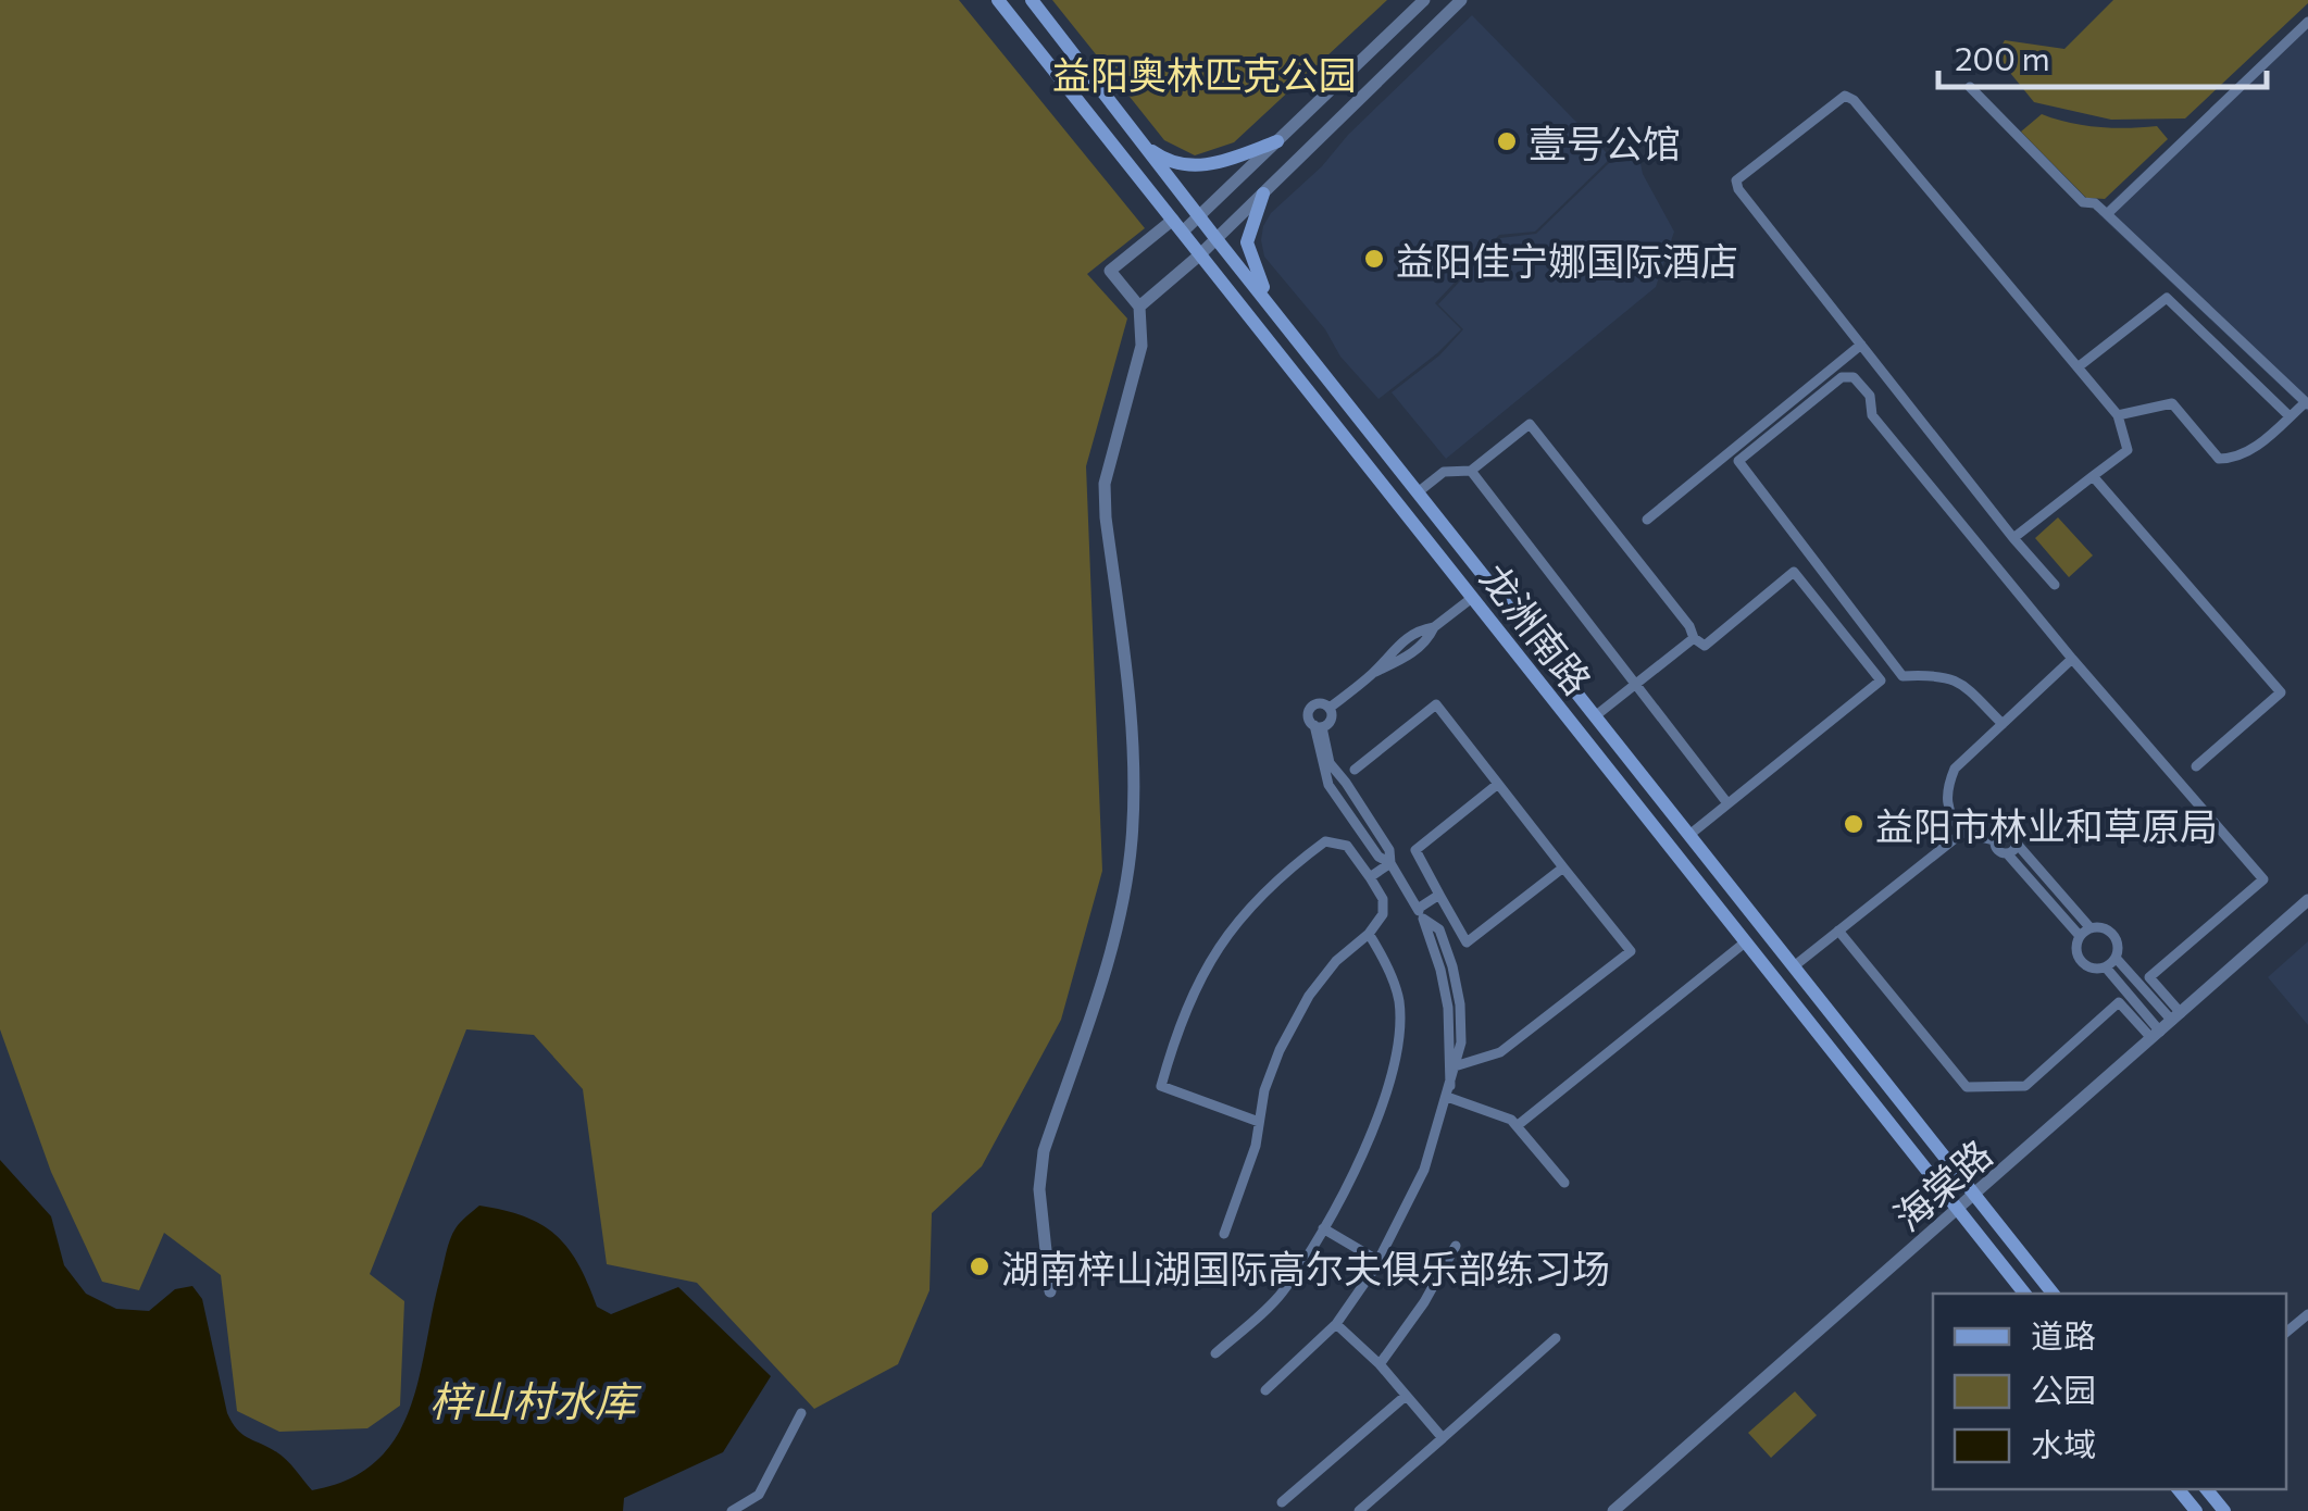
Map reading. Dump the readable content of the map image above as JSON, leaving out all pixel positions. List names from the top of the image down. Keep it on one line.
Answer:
{"streets":{"main road":["龙洲南路"],"street":["海棠路"]},"crossings":[["龙洲南路","海棠路"]],"water":["梓山村水库"],"parks":["益阳奥林匹克公园"],"places":["壹号公馆","益阳佳宁娜国际酒店","益阳市林业和草原局","湖南梓山湖国际高尔夫俱乐部练习场"],"legend":["道路","公园","水域"],"scale_bar":"200 m"}
